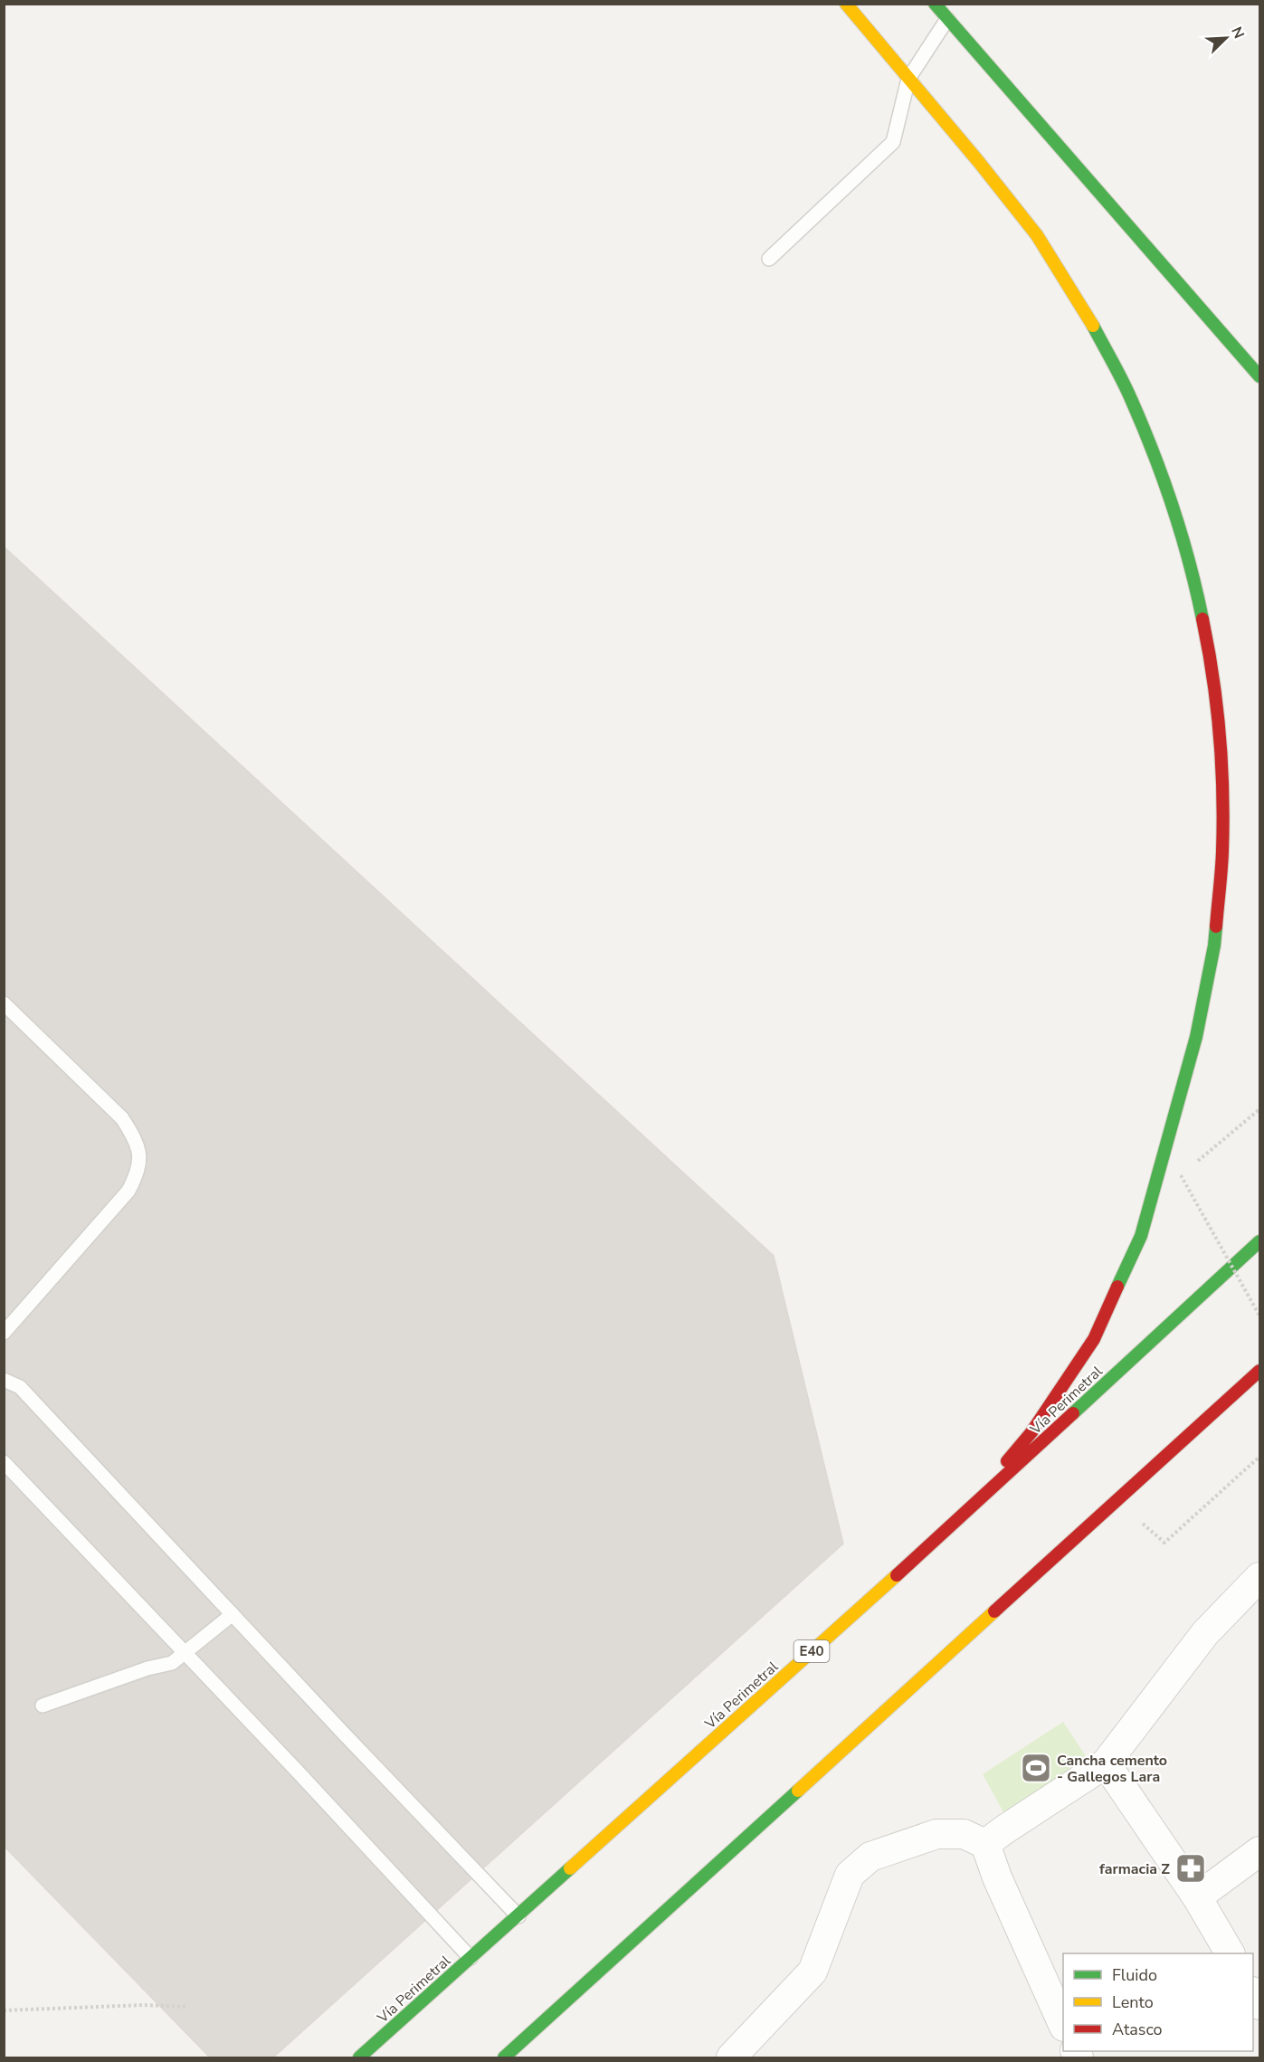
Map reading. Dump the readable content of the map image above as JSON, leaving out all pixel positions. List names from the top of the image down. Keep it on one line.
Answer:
{"streets":{"main road":["Vía Perimetral","E40"]},"places":{"sports":["Cancha cemento - Gallegos Lara"],"pharmacy":["farmacia Z"]},"legend":["Fluido","Lento","Atasco"],"north":"top right"}
